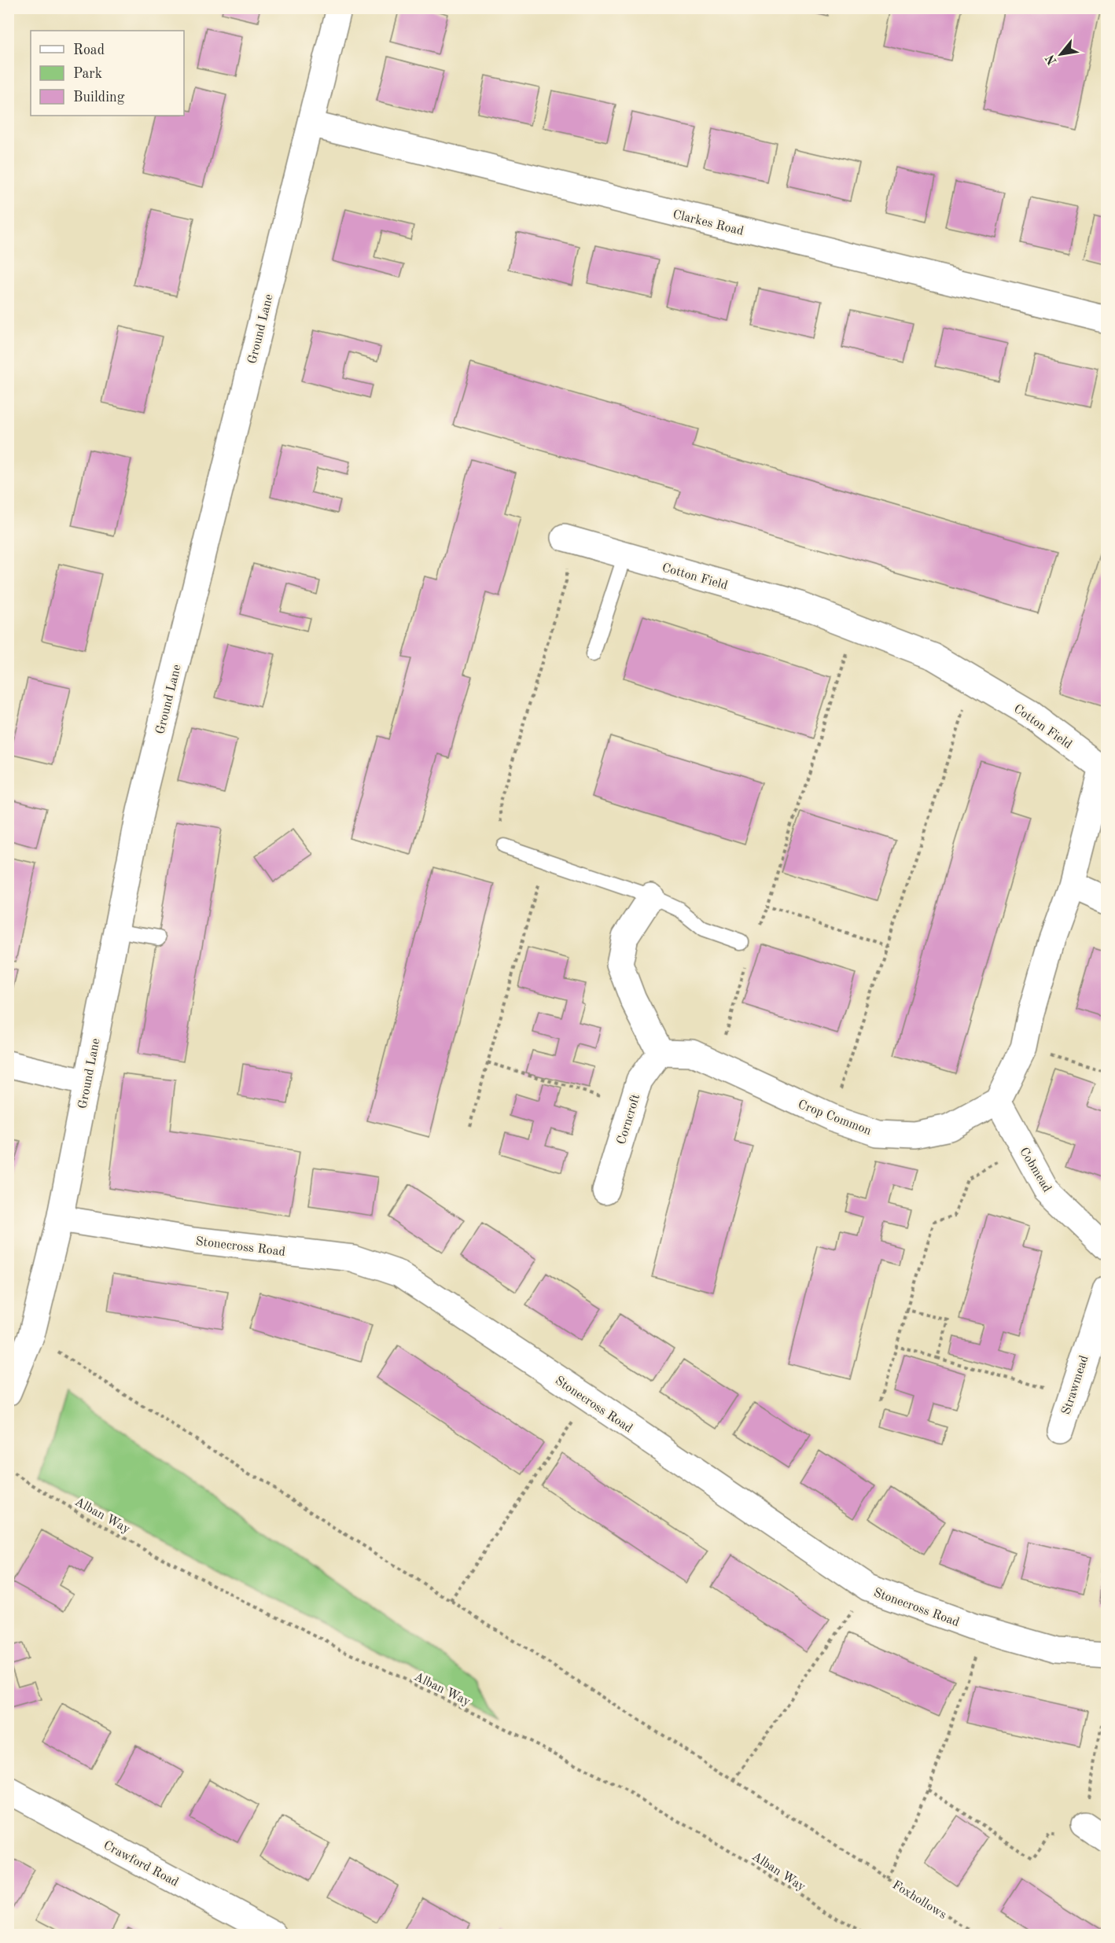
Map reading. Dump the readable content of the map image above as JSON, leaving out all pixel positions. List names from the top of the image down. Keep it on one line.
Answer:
{"streets":{"street":["Clarkes Road","Ground Lane","Cotton Field","Crop Common","Corncroft","Cobmead","Stonecross Road","Strawmead","Crawford Road"],"path":["Alban Way","Foxhollows"]},"crossings":[["Clarkes Road","Ground Lane"],["Ground Lane","Stonecross Road"],["Ground Lane","Foxhollows"],["Crop Common","Corncroft"],["Crop Common","Cobmead"]],"legend":["Road","Park","Building"],"north":"bottom left"}
